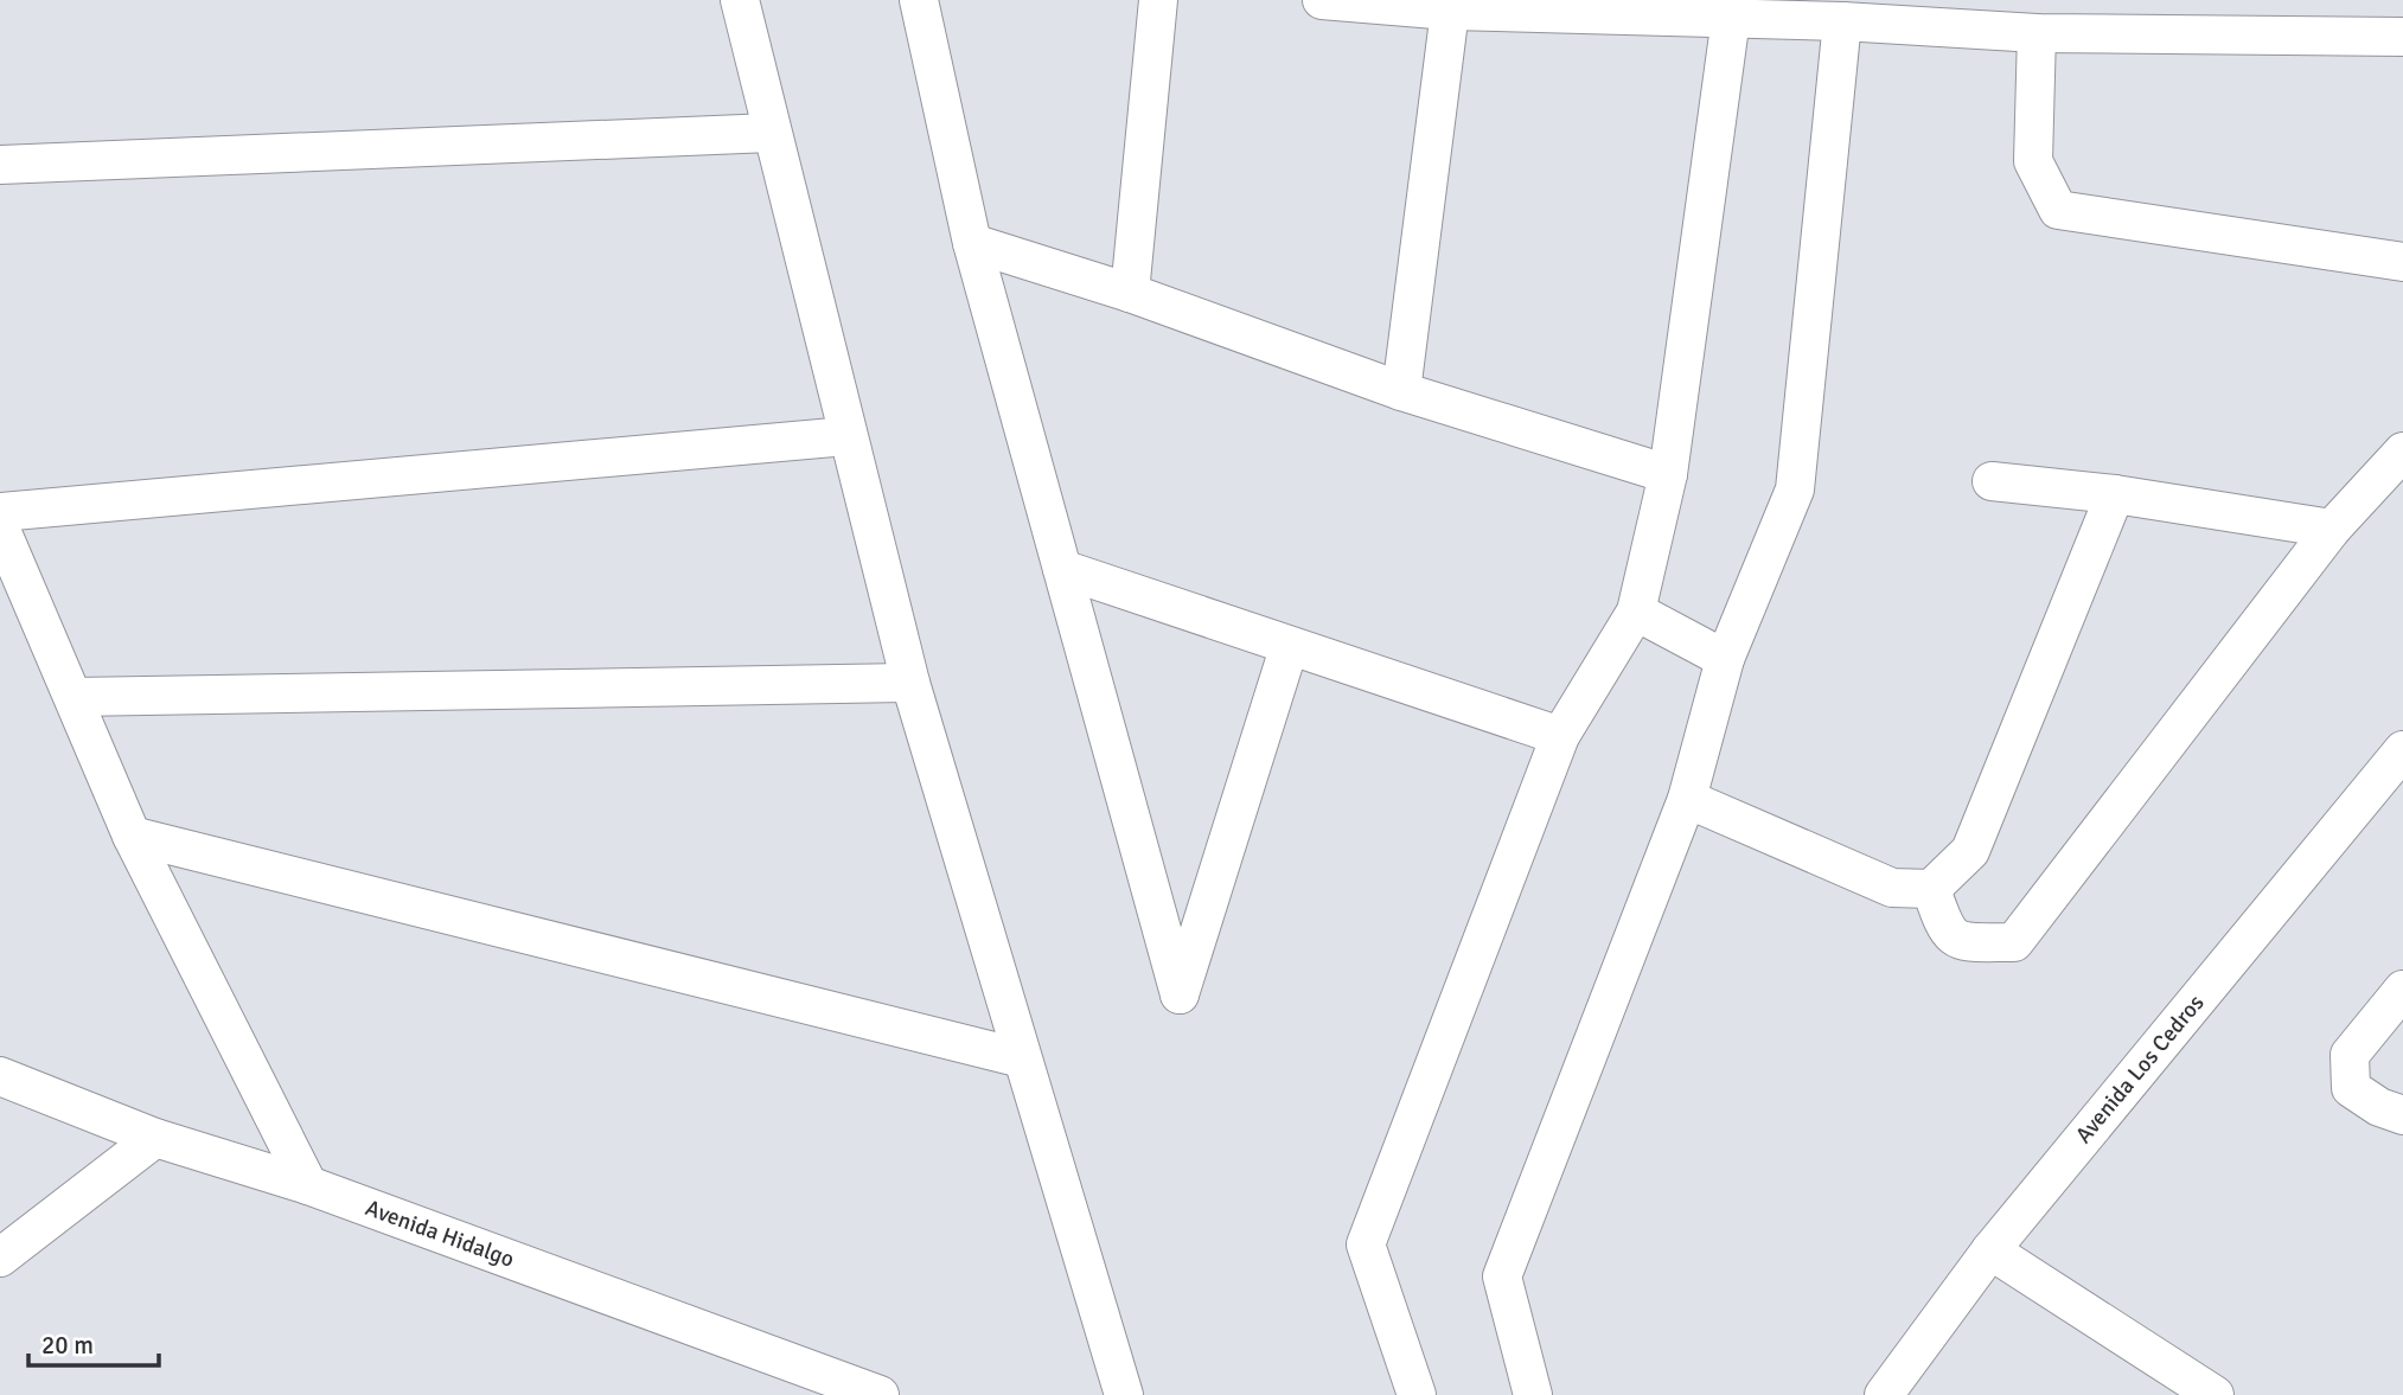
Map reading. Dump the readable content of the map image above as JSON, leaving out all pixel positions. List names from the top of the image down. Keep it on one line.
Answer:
{"streets":{"street":["Avenida Los Cedros","Avenida Hidalgo"]},"scale_bar":"20 m"}
